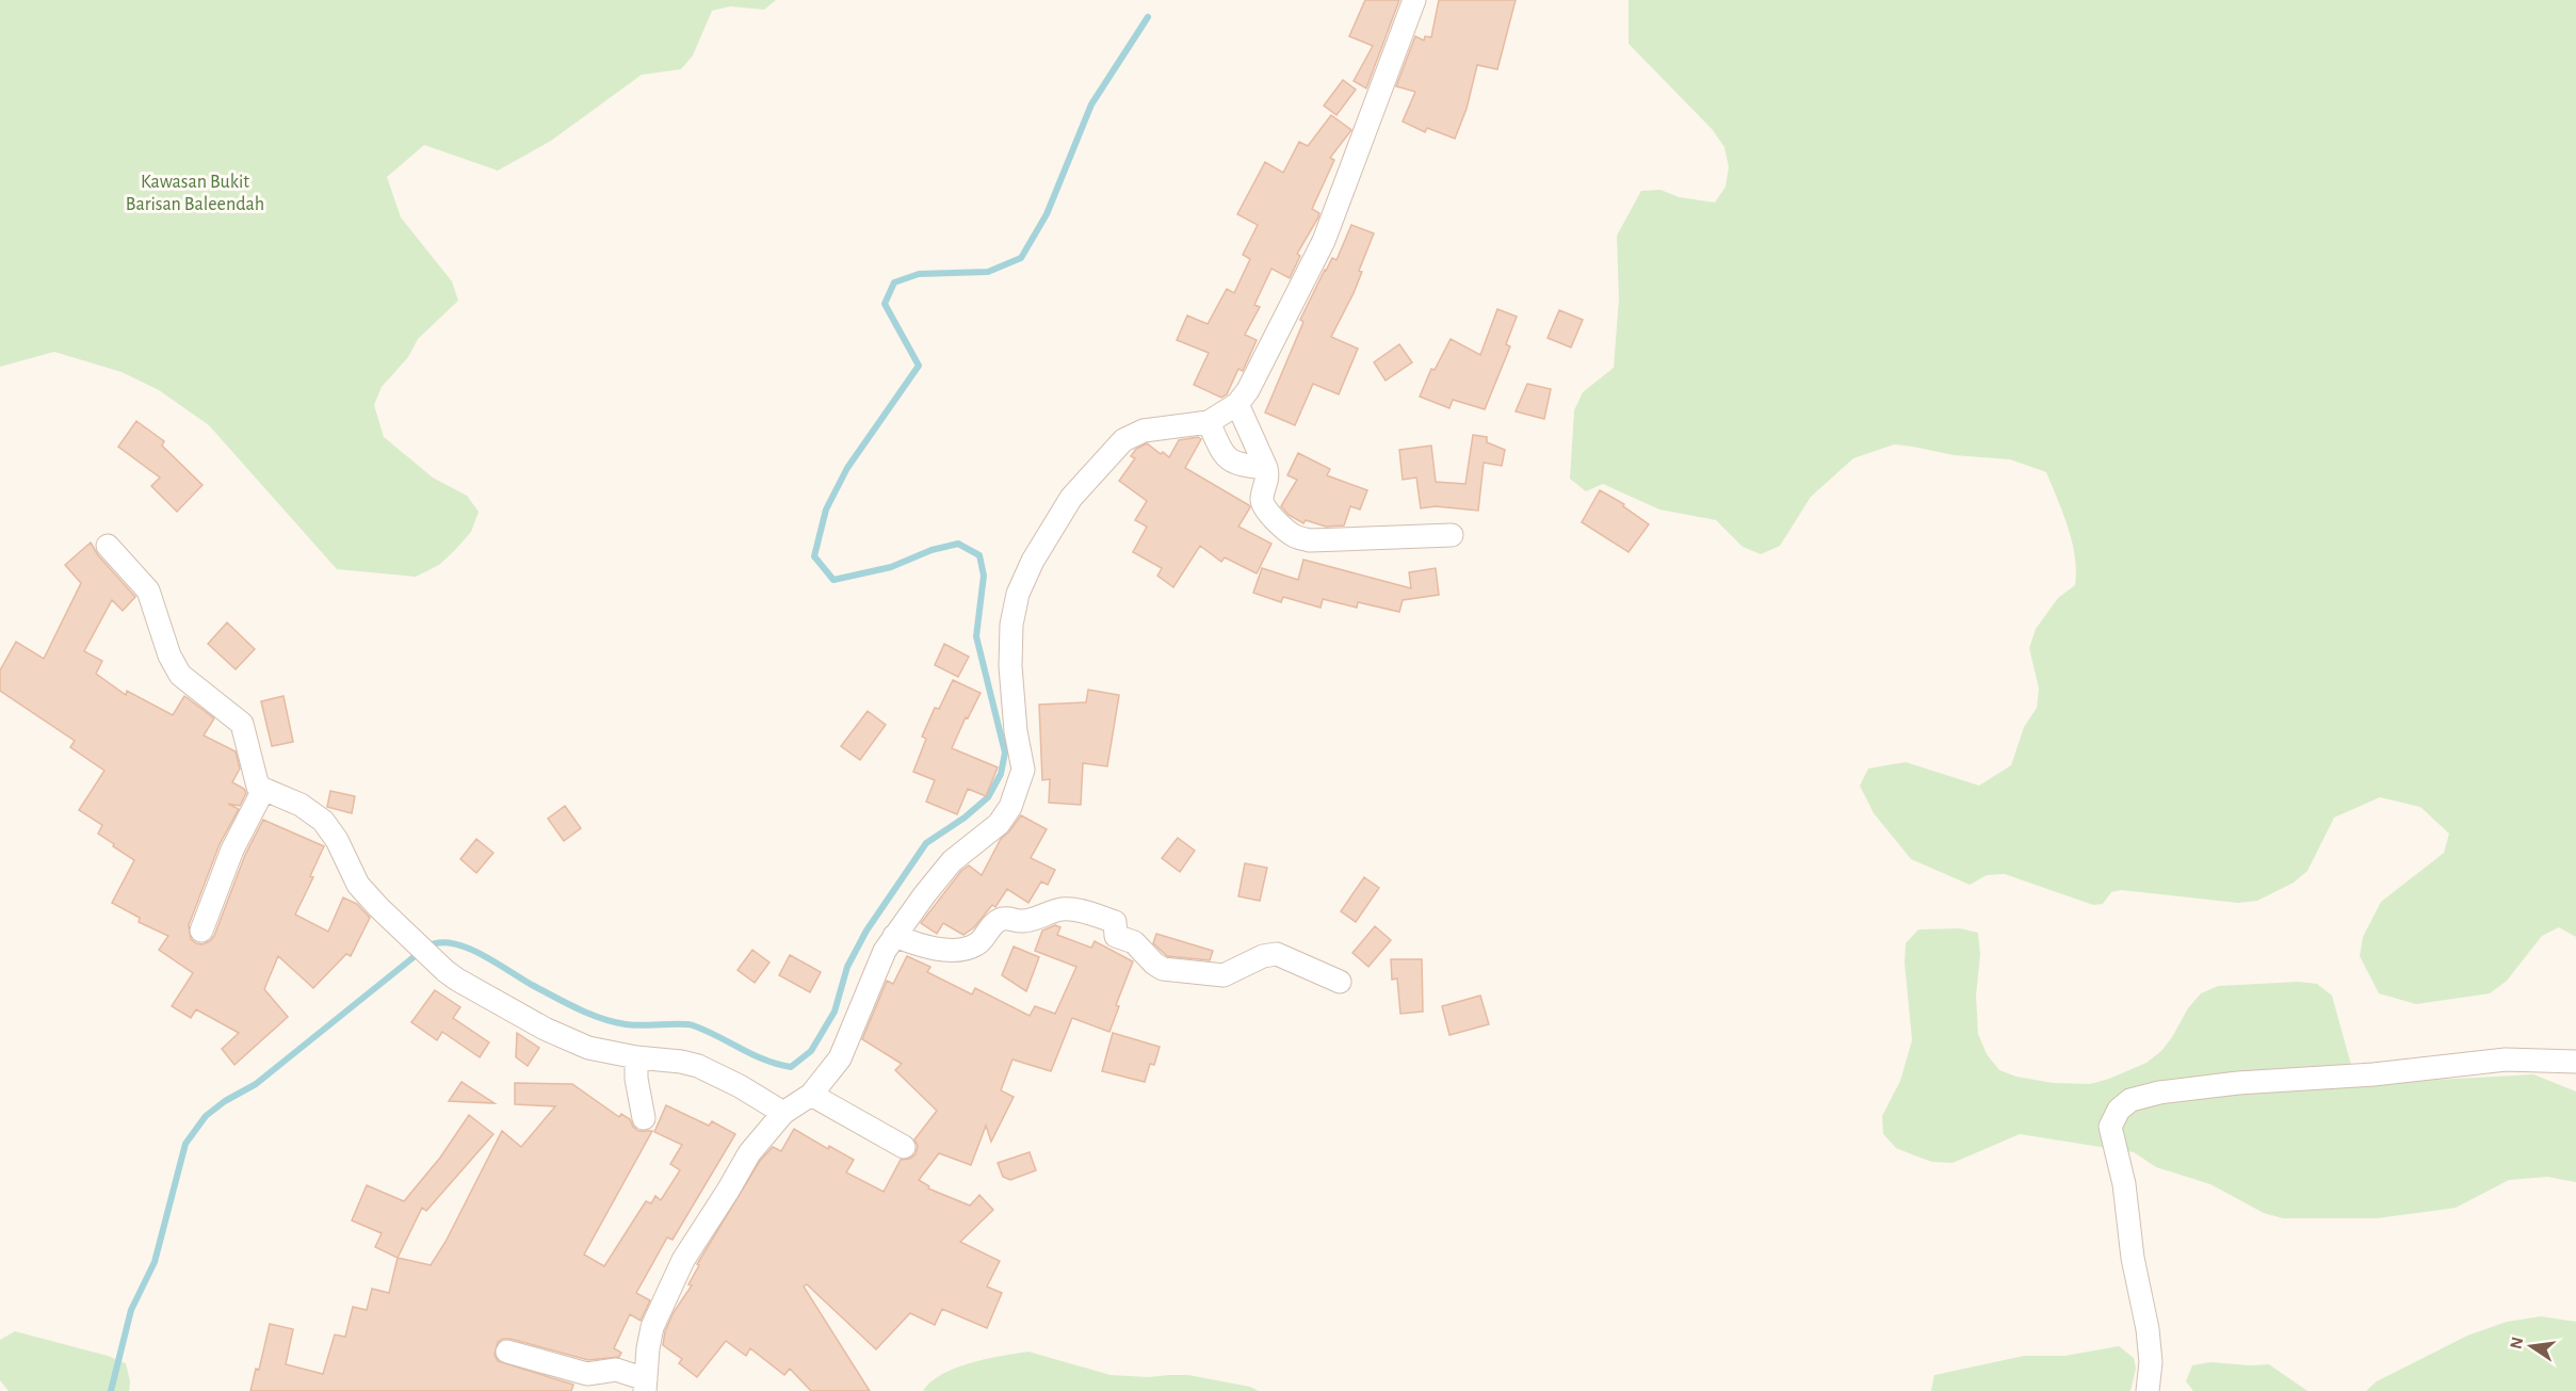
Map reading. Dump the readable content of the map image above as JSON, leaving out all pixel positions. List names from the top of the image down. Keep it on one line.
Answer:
{"parks":["Kawasan Bukit Barisan Baleendah"],"north":"left"}
